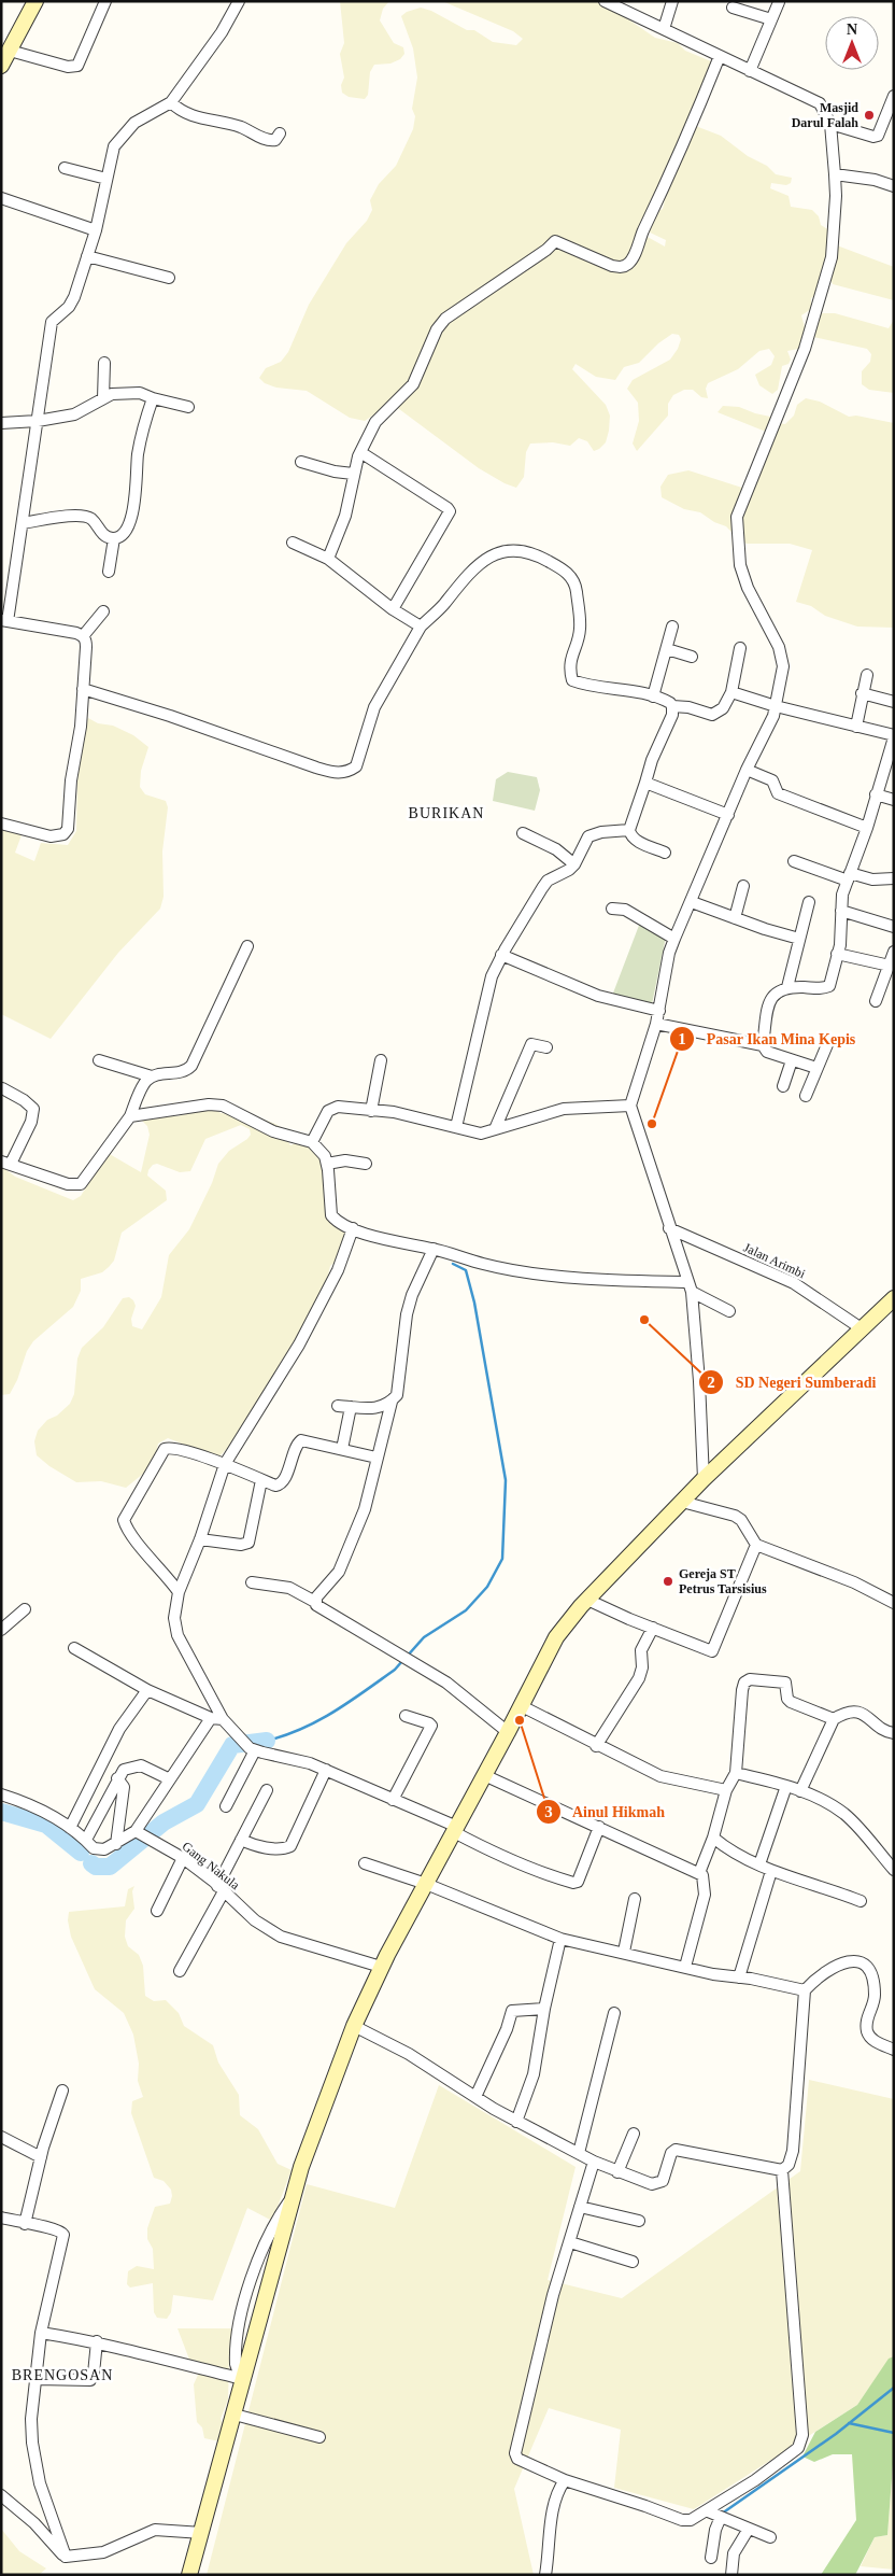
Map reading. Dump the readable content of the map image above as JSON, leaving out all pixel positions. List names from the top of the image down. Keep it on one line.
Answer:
{"streets":{"street":["Jalan Arimbi","Gang Nakula"]},"districts":["BURIKAN","BRENGOSAN"],"places":["Masjid Darul Falah","Pasar Ikan Mina Kepis","SD Negeri Sumberadi","Gereja ST Petrus Tarsisius","Ainul Hikmah"],"north":"top"}
